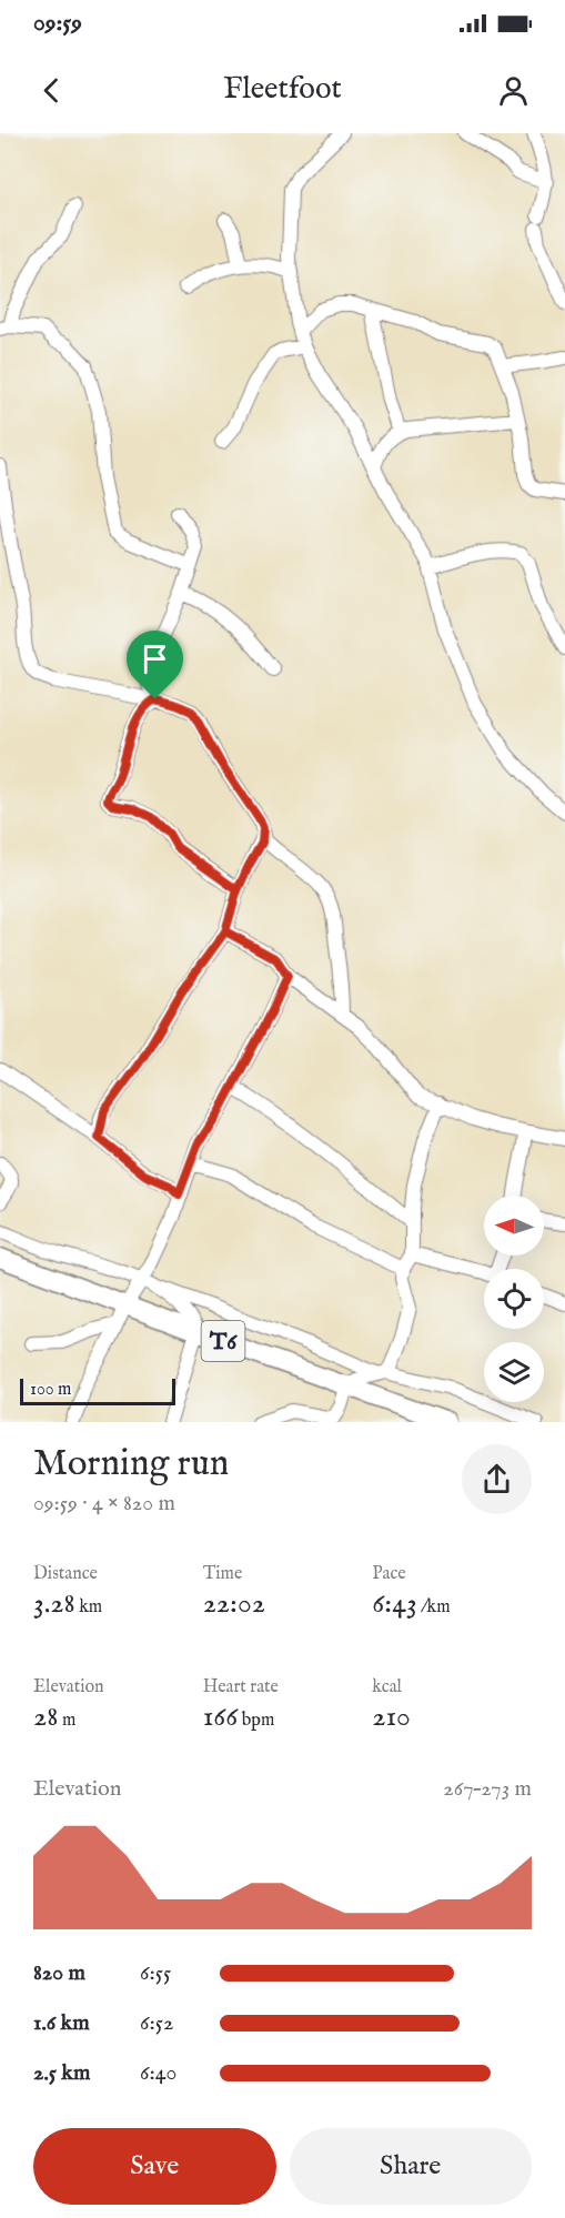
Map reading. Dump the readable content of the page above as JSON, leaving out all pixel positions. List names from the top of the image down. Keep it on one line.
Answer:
{"streets":{"highway":["T6"]},"scale_bar":"100 m","north":"left","page":{"status":"09:59","header":"Fleetfoot","scale":"100 m","heading":["Morning run","09:59 · 4 × 820 m"],"stats":[["Distance","3.28 km"],["Time","22:02"],["Pace","6:43 /km"],["Elevation","28 m"],["Heart rate","166 bpm"],["kcal","210"]],"chart":["Elevation","267–273 m"],"list":[{"name":"820 m","note":"6:55"},{"name":"1.6 km","note":"6:52"},{"name":"2.5 km","note":"6:40"}],"buttons":["Save","Share"]}}
